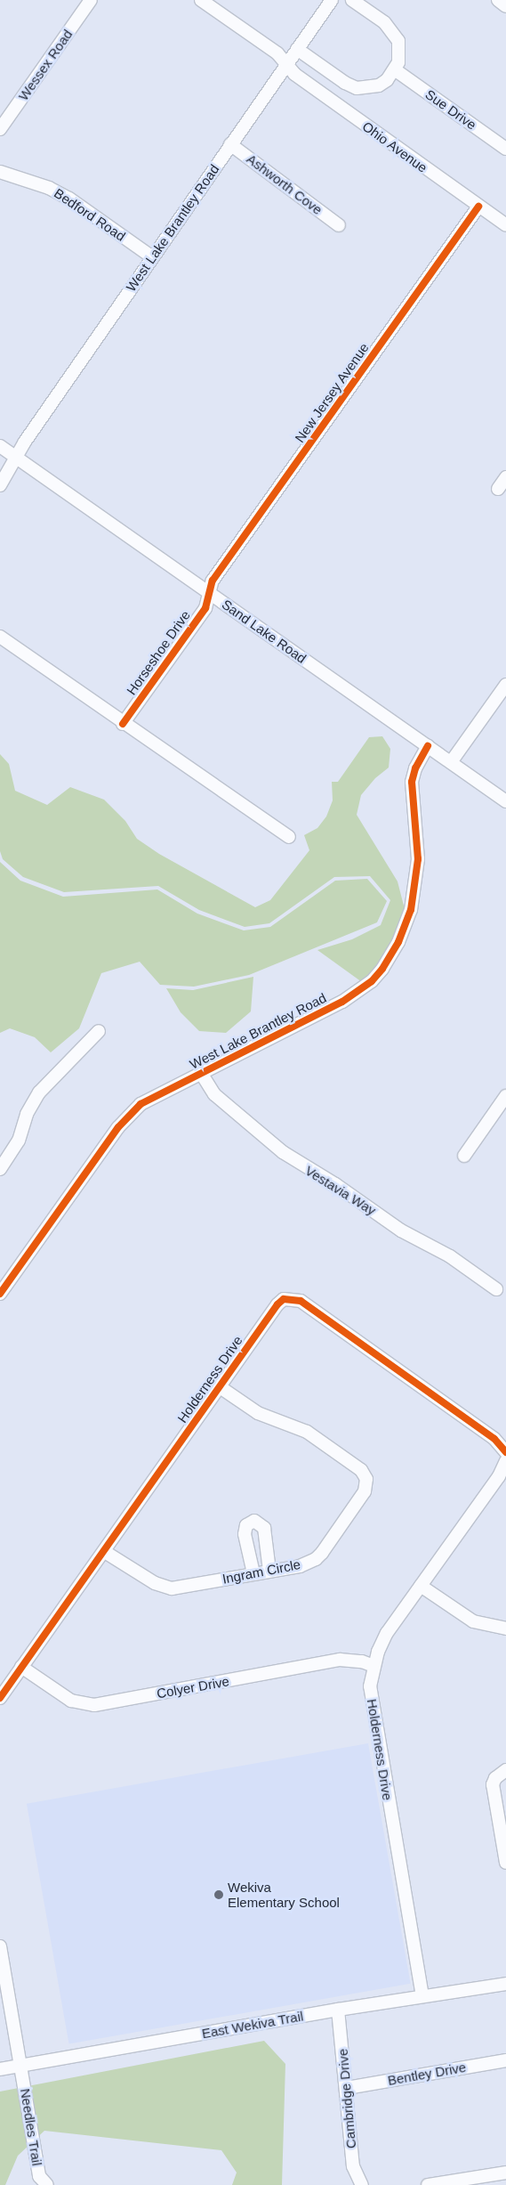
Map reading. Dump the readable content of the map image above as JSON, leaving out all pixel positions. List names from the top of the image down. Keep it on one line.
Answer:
{"streets":{"street":["Wessex Road","Sue Drive","Ohio Avenue","Ashworth Cove","Bedford Road","West Lake Brantley Road","New Jersey Avenue","Sand Lake Road","Horseshoe Drive","Vestavia Way","Holderness Drive","Ingram Circle","Colyer Drive","East Wekiva Trail","Bentley Drive","Cambridge Drive","Needles Trail"]},"crossings":[["Ohio Avenue","West Lake Brantley Road"],["Ohio Avenue","New Jersey Avenue"],["Ashworth Cove","West Lake Brantley Road"],["Bedford Road","West Lake Brantley Road"],["West Lake Brantley Road","Sand Lake Road"],["West Lake Brantley Road","Vestavia Way"],["New Jersey Avenue","Sand Lake Road"],["New Jersey Avenue","Horseshoe Drive"],["Sand Lake Road","Horseshoe Drive"],["Holderness Drive","Ingram Circle"],["Holderness Drive","Colyer Drive"],["Holderness Drive","East Wekiva Trail"],["East Wekiva Trail","Cambridge Drive"],["East Wekiva Trail","Needles Trail"],["Bentley Drive","Cambridge Drive"]],"places":["Wekiva Elementary School"]}
